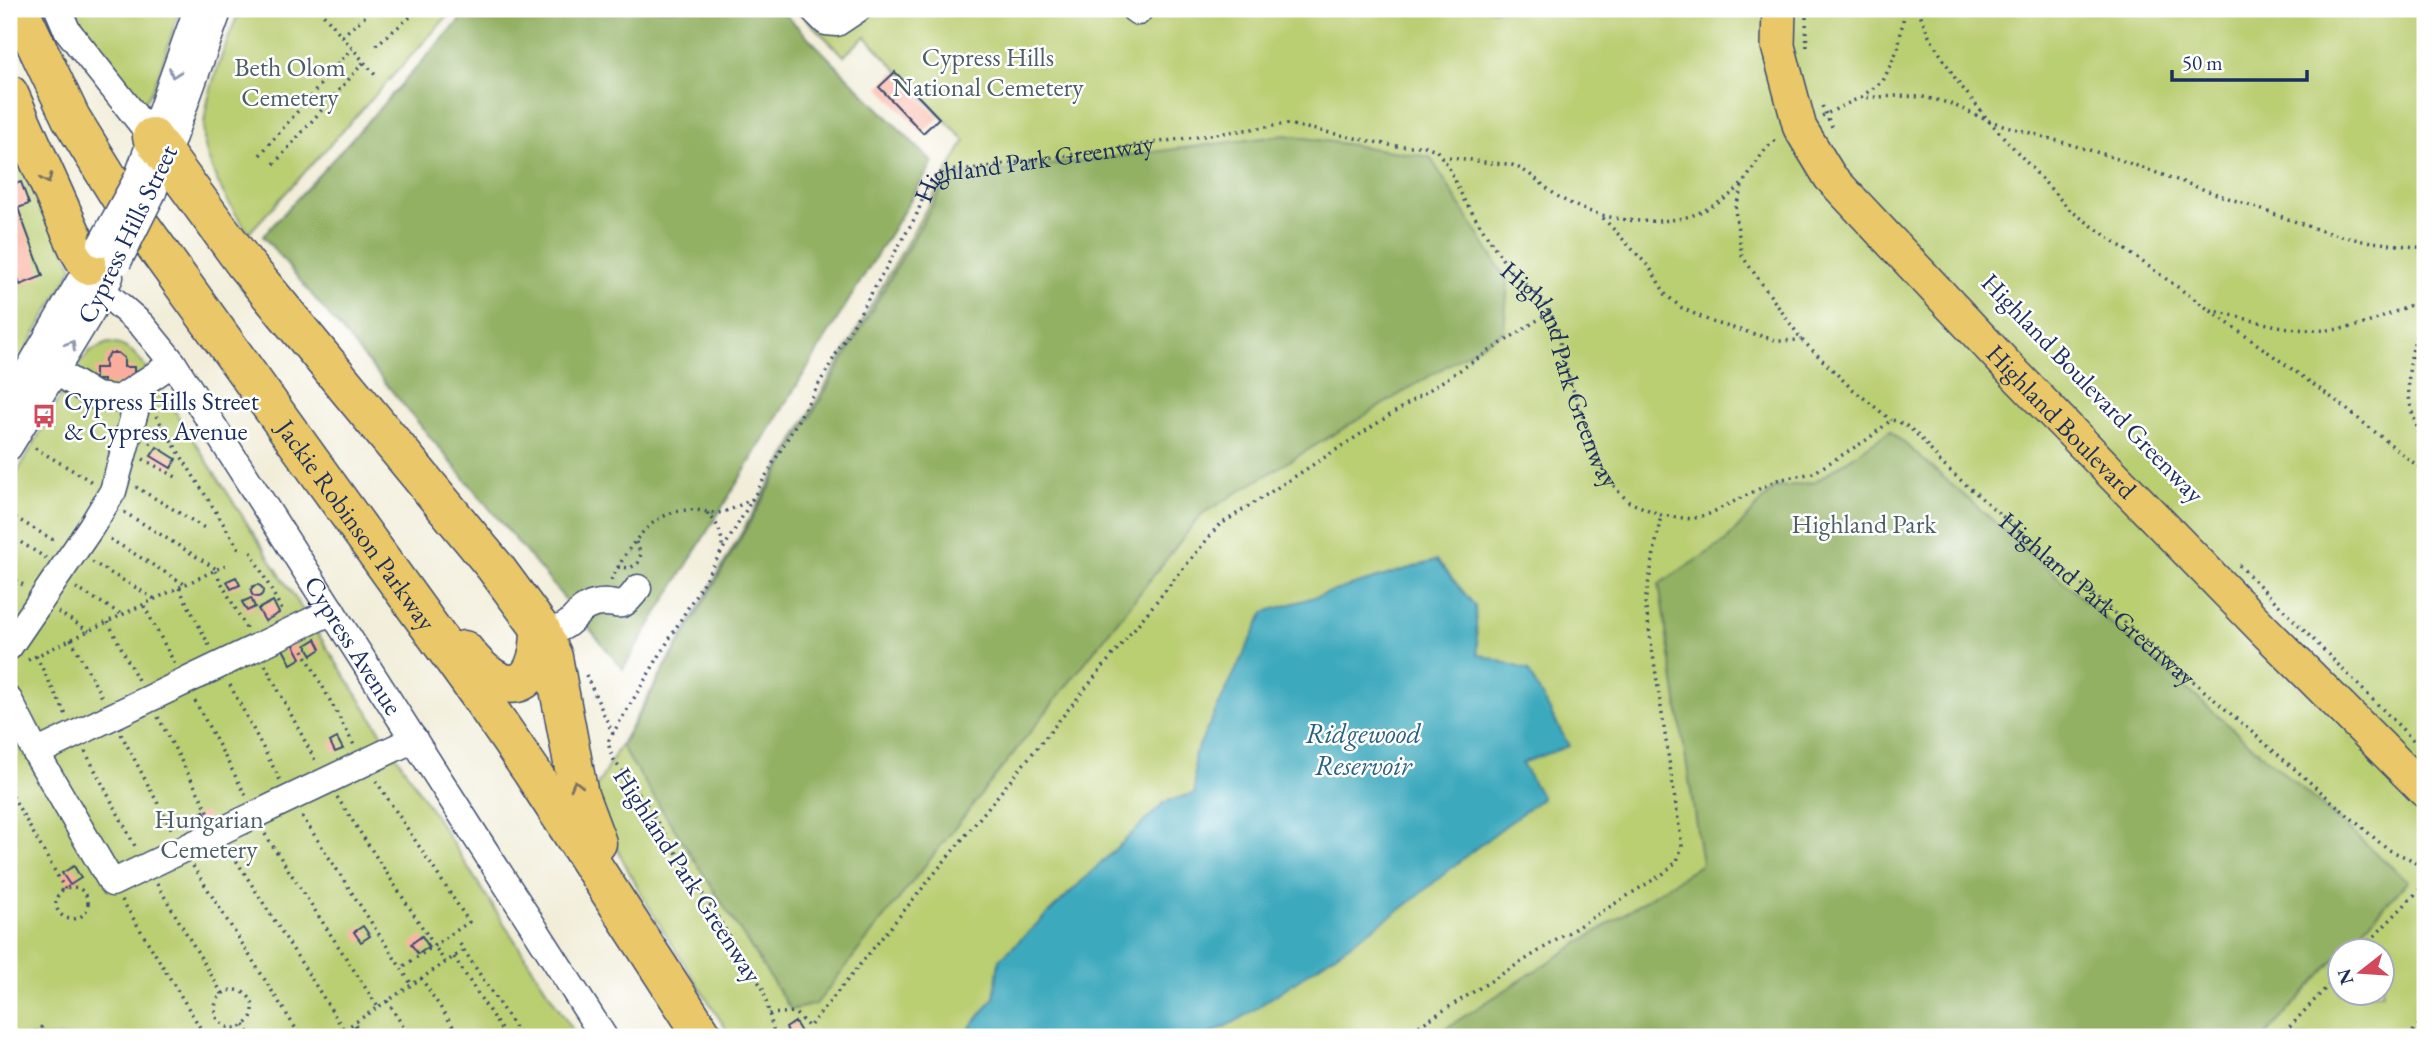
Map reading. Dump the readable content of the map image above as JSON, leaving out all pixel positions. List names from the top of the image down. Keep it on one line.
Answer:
{"streets":{"highway":["Jackie Robinson Parkway"],"main road":["Highland Boulevard"],"street":["Cypress Hills Street","Cypress Avenue"],"path":["Highland Park Greenway"]},"crossings":[["Cypress Hills Street","Cypress Avenue"]],"water":["Ridgewood Reservoir"],"parks":["Cypress Hills National Cemetery","Beth Olom Cemetery","Highland Park","Hungarian Cemetery"],"places":{"bus stop":["Cypress Hills Street & Cypress Avenue"]},"scale_bar":"50 m","north":"left"}
